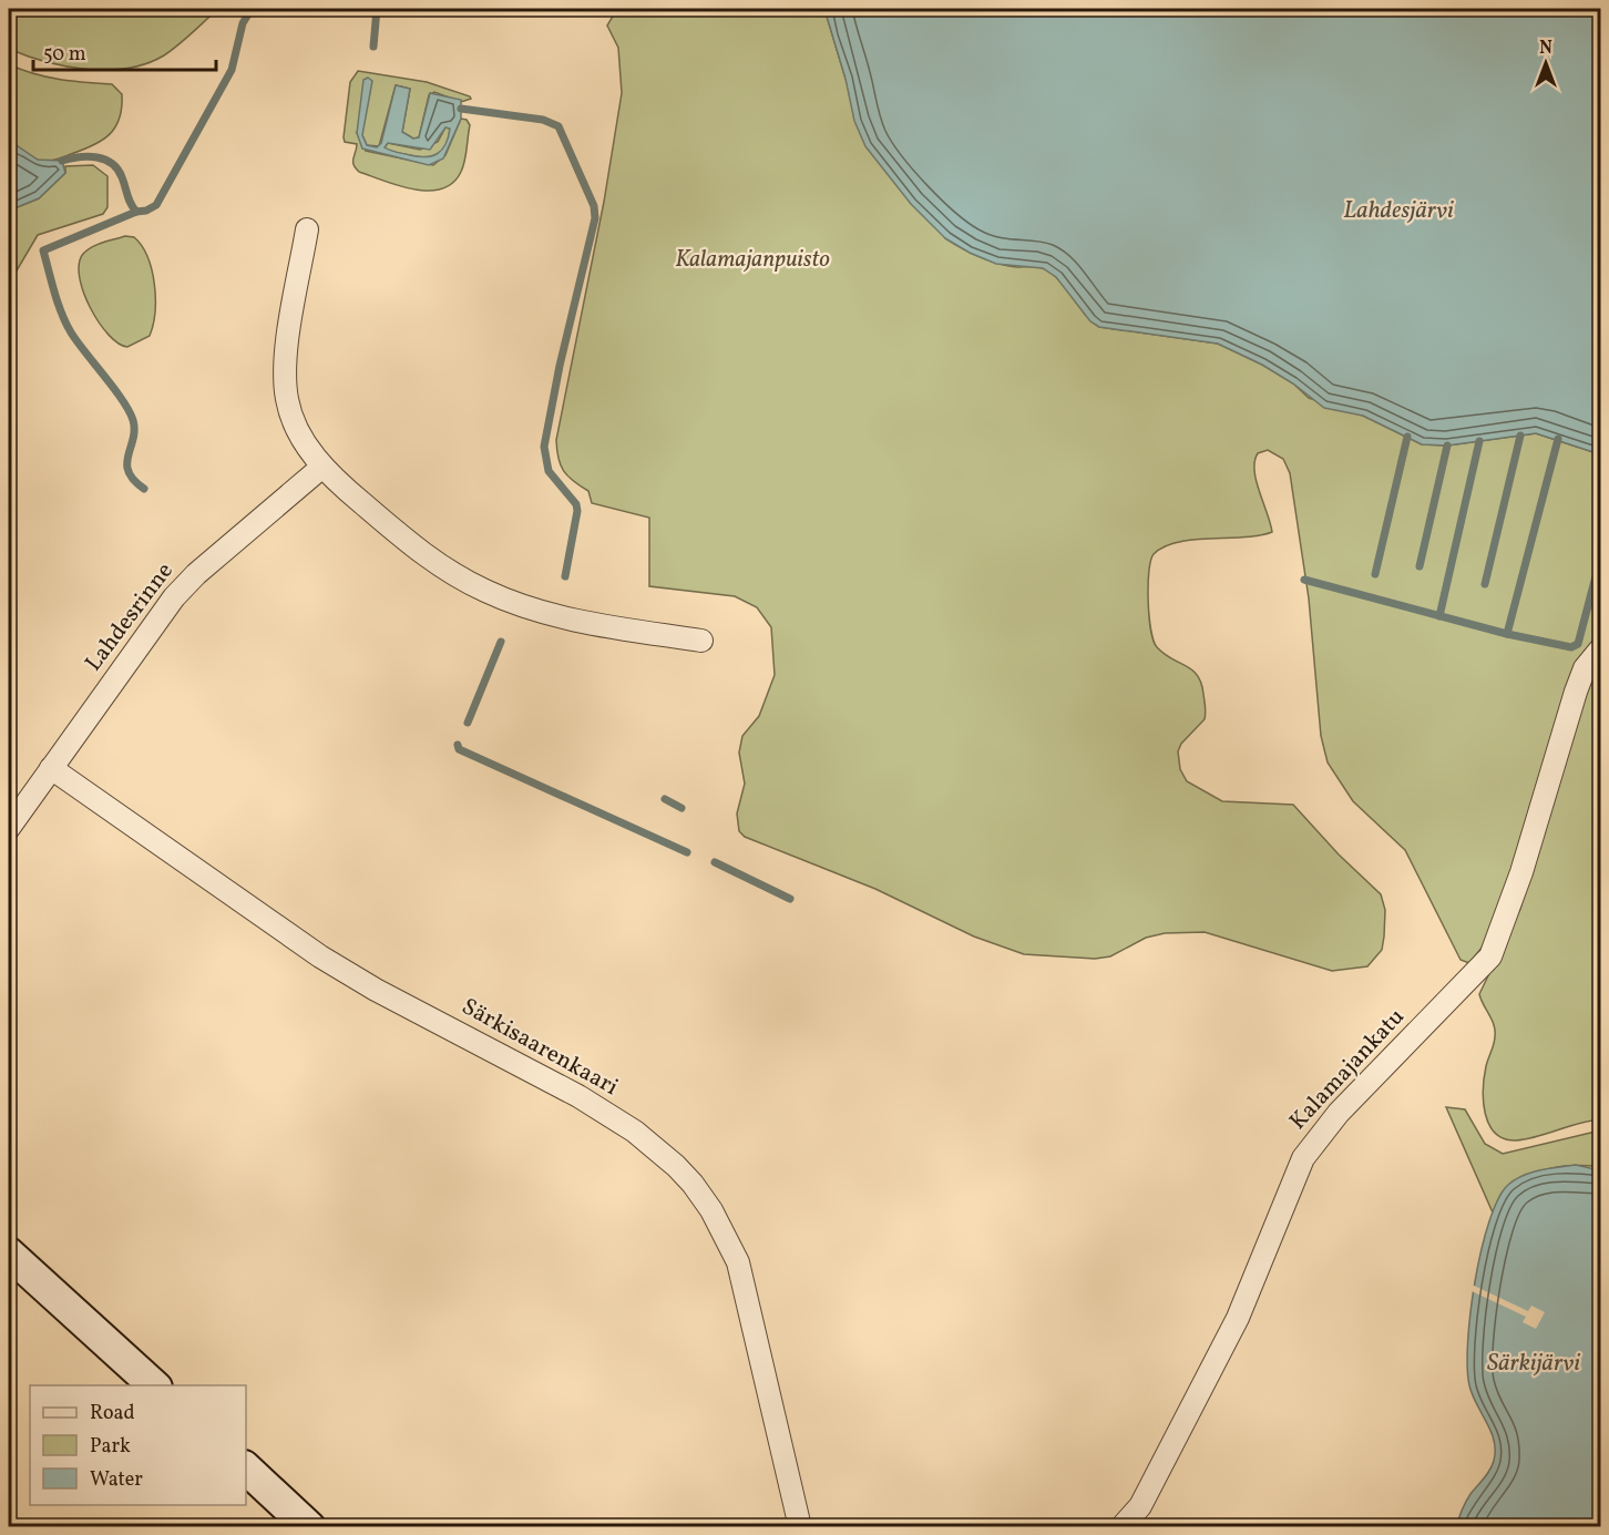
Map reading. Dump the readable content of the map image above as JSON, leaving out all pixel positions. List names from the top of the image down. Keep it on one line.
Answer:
{"streets":{"street":["Lahdesrinne","Särkisaarenkaari","Kalamajankatu"]},"crossings":[["Lahdesrinne","Särkisaarenkaari"]],"water":["Lahdesjärvi","Särkijärvi"],"parks":["Kalamajanpuisto"],"legend":["Road","Park","Water"],"scale_bar":"50 m","north":"top"}
